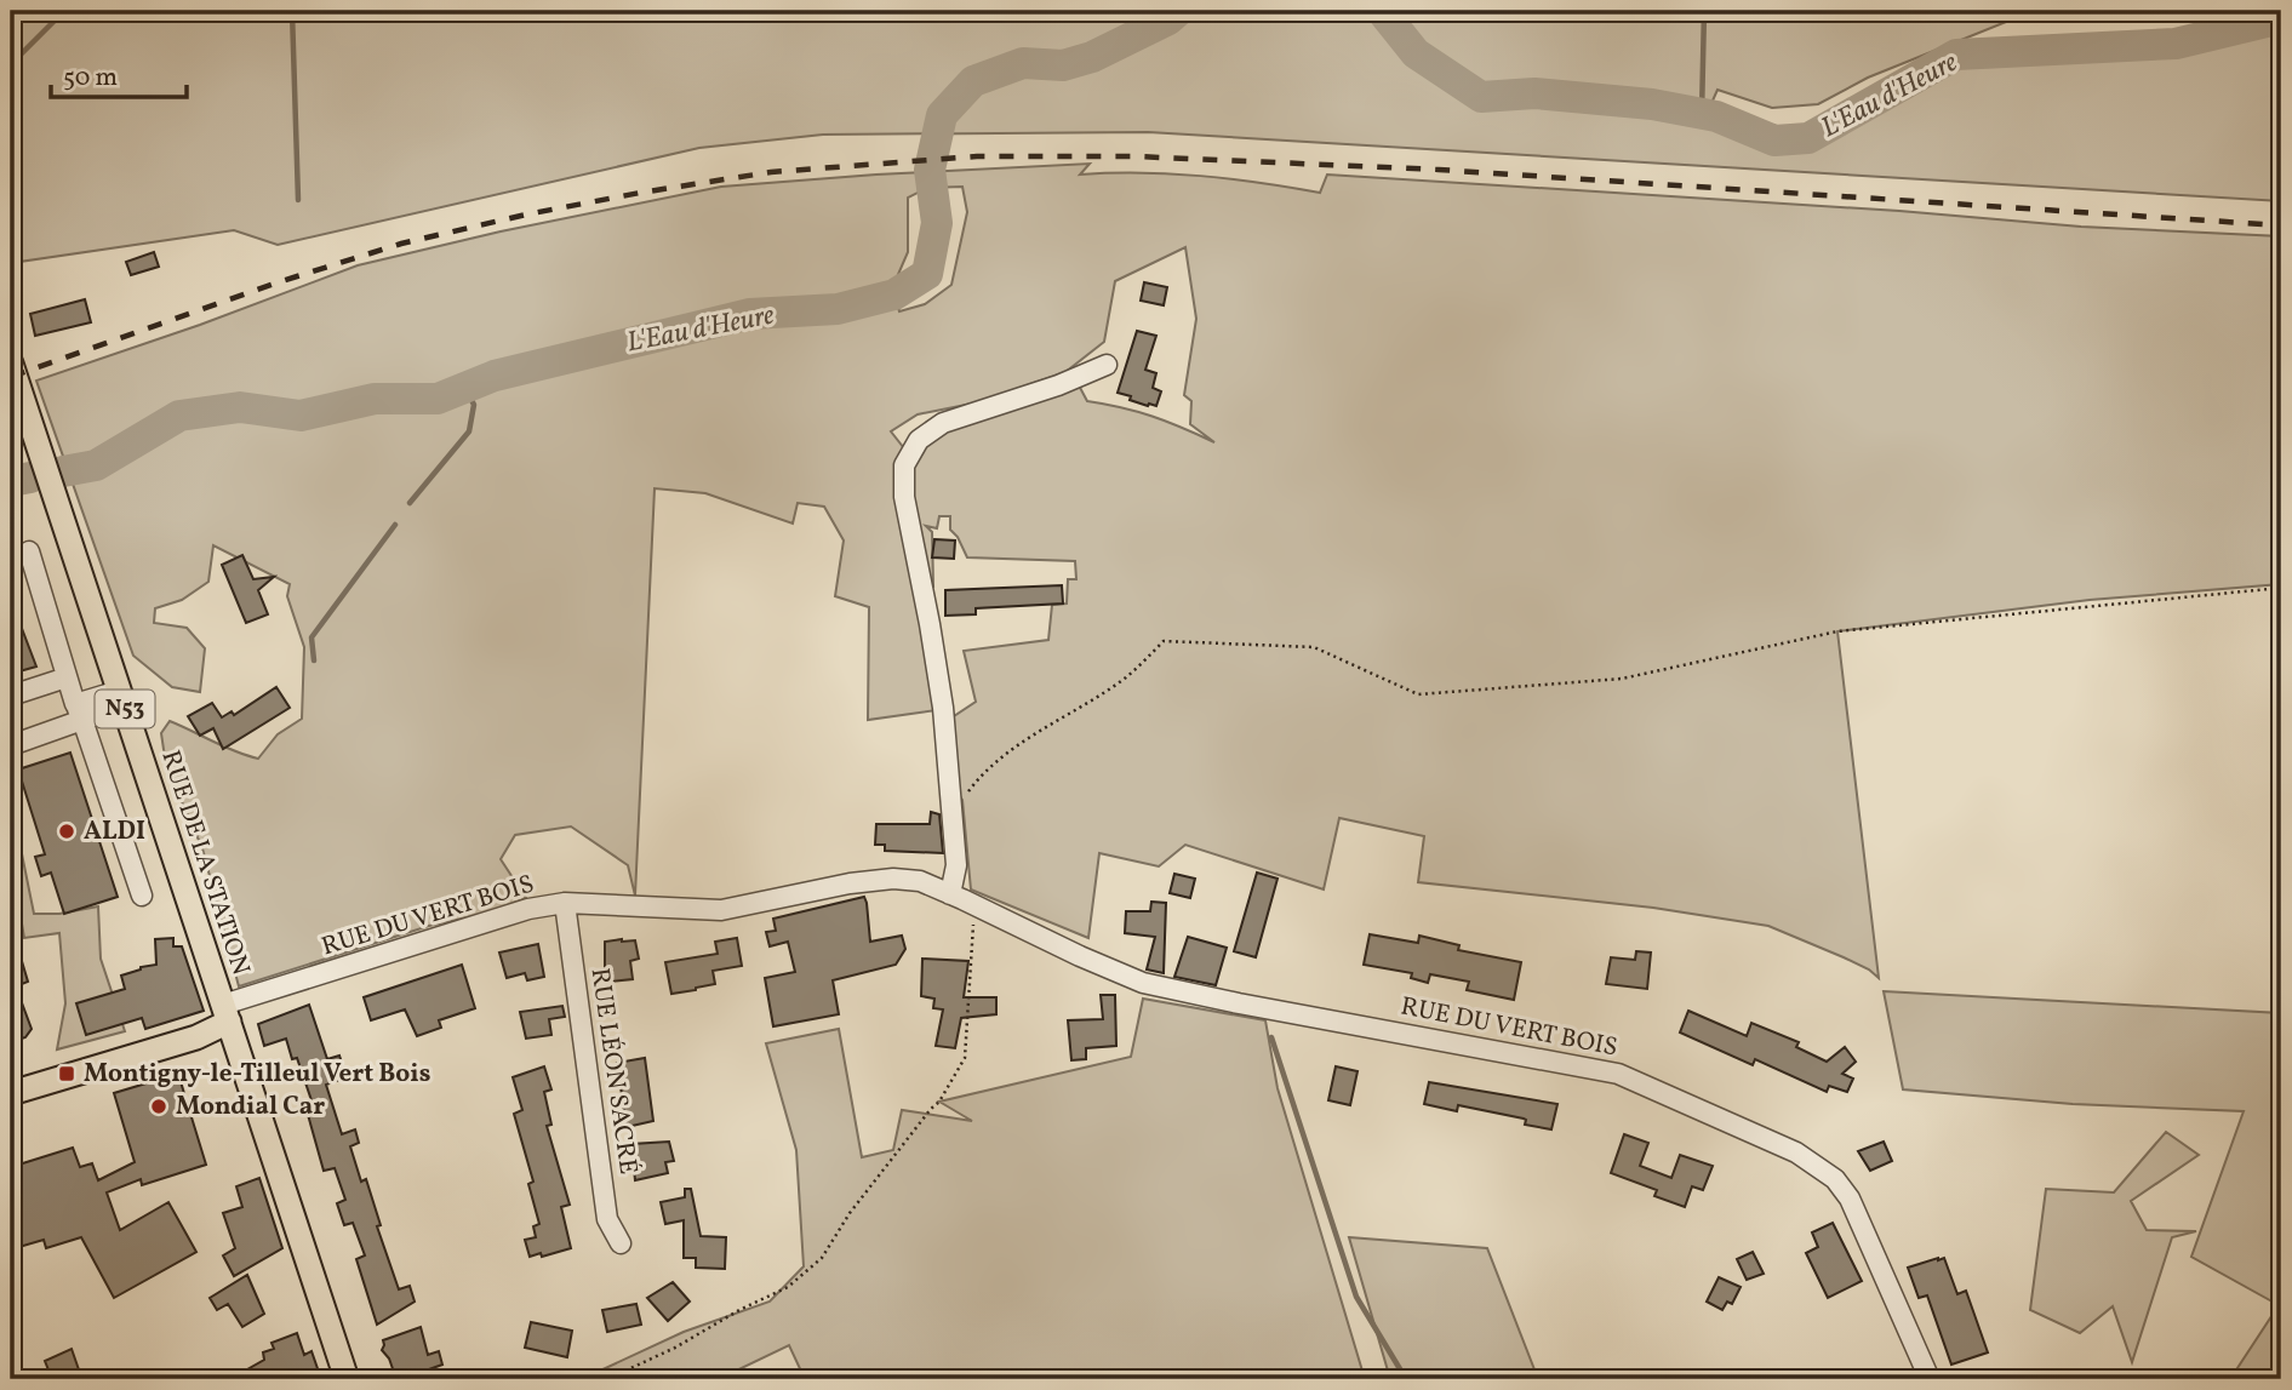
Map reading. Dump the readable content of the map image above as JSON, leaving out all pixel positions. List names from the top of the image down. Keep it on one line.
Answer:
{"streets":{"main road":["N53","RUE DE LA STATION"],"street":["RUE DU VERT BOIS","RUE LÉON SACRÉ"]},"crossings":[["RUE DE LA STATION","RUE DU VERT BOIS"],["RUE DU VERT BOIS","RUE LÉON SACRÉ"]],"water":["L'Eau d'Heure"],"places":{"other":["ALDI","Mondial Car"],"transit":["Montigny-le-Tilleul Vert Bois"]},"scale_bar":"50 m"}
